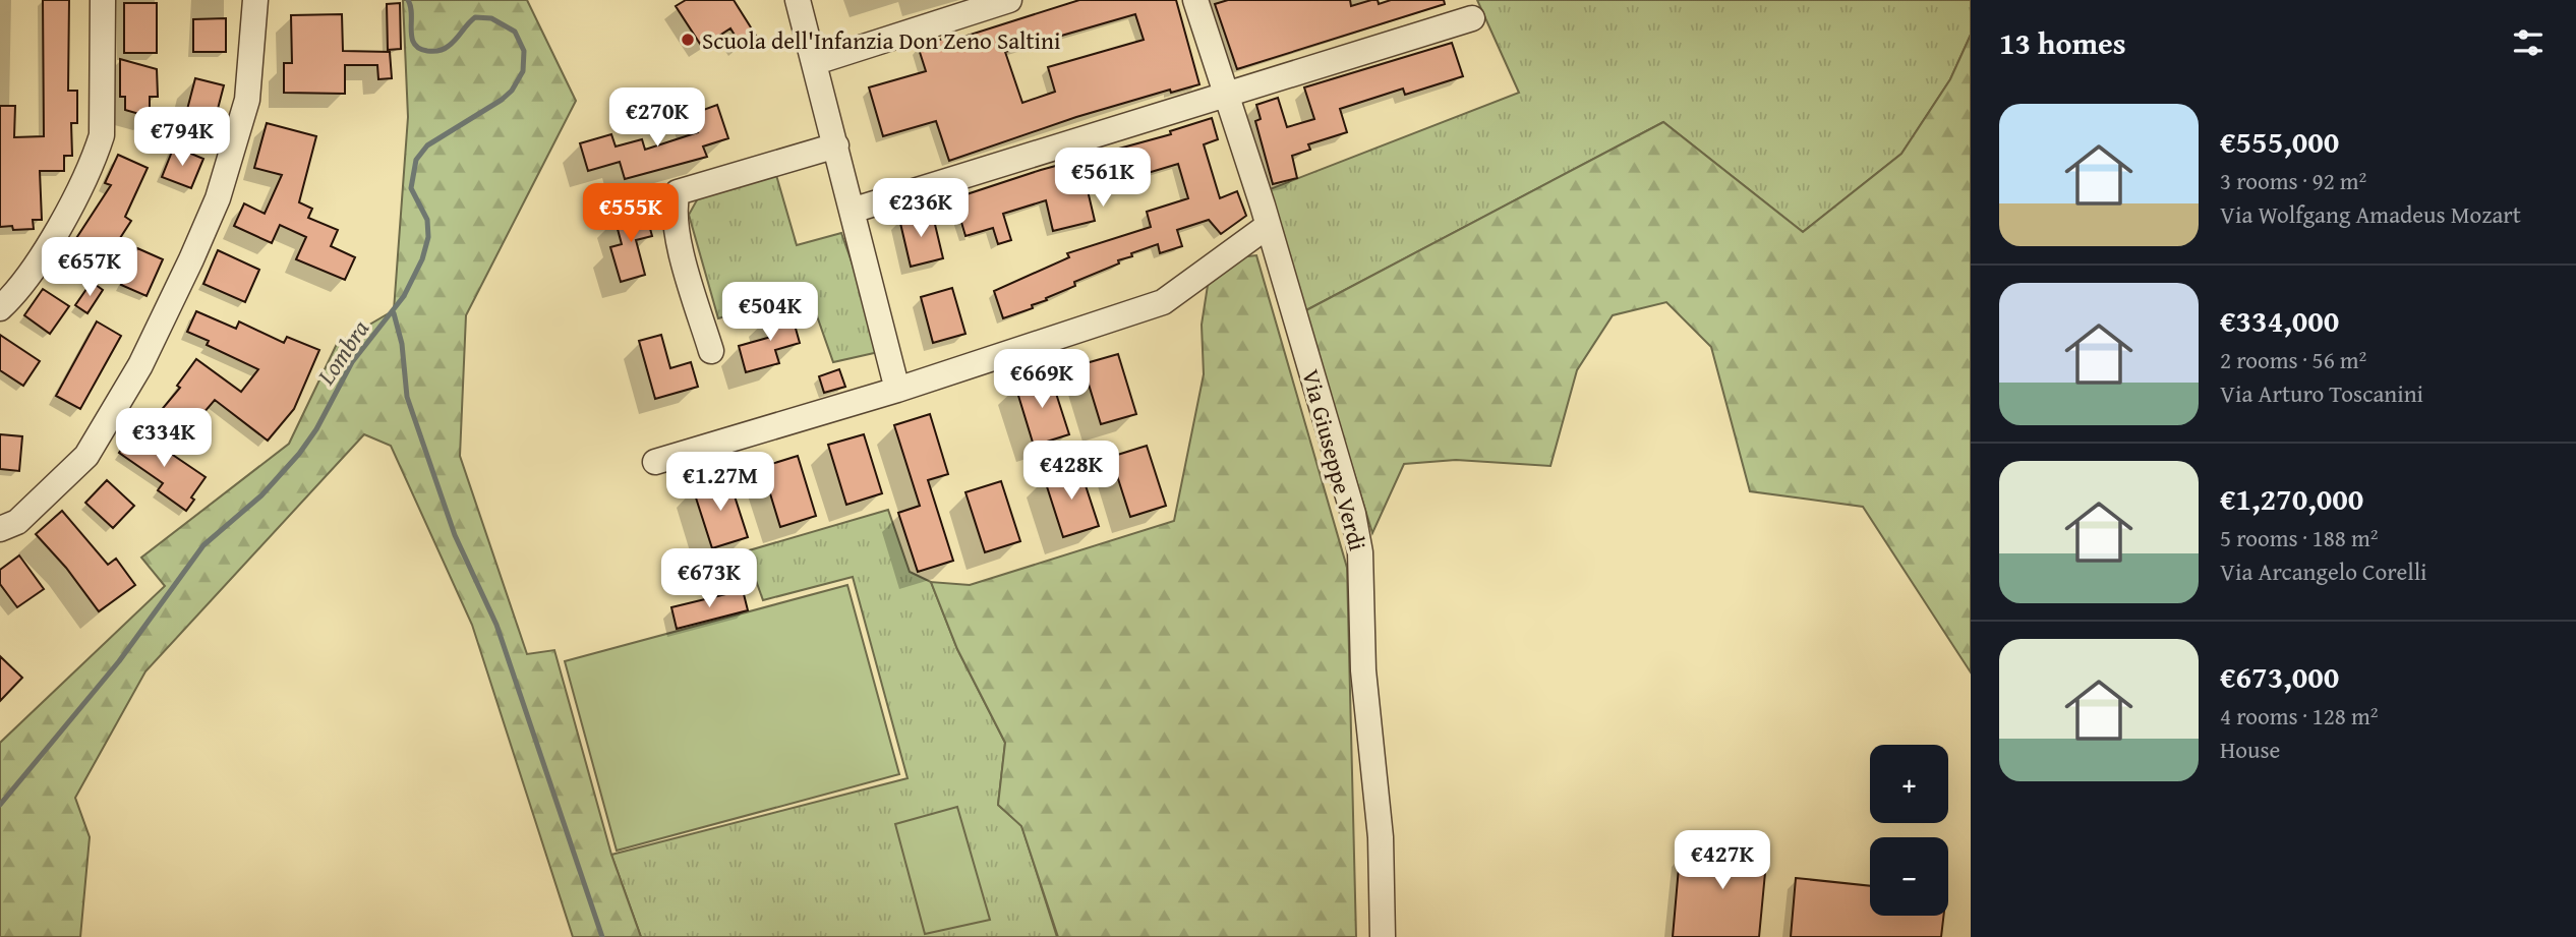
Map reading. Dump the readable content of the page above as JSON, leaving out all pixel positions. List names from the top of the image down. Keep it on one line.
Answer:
{"streets":{"street":["Via Giuseppe Verdi"]},"water":["Lombra"],"places":["Scuola dell'Infanzia Don Zeno Saltini"],"page":{"heading":"13 homes","list":[{"name":"€555,000","note":"3 rooms · 92 m² · Via Wolfgang Amadeus Mozart"},{"name":"€334,000","note":"2 rooms · 56 m² · Via Arturo Toscanini"},{"name":"€1,270,000","note":"5 rooms · 188 m² · Via Arcangelo Corelli"},{"name":"€673,000","note":"4 rooms · 128 m² · House"}],"price":["€270K","€794K","€561K","€236K","€555K","€657K","€504K","€669K","€334K","€428K","€1.27M","€673K","€427K"],"map_buttons":["+","−"]}}
